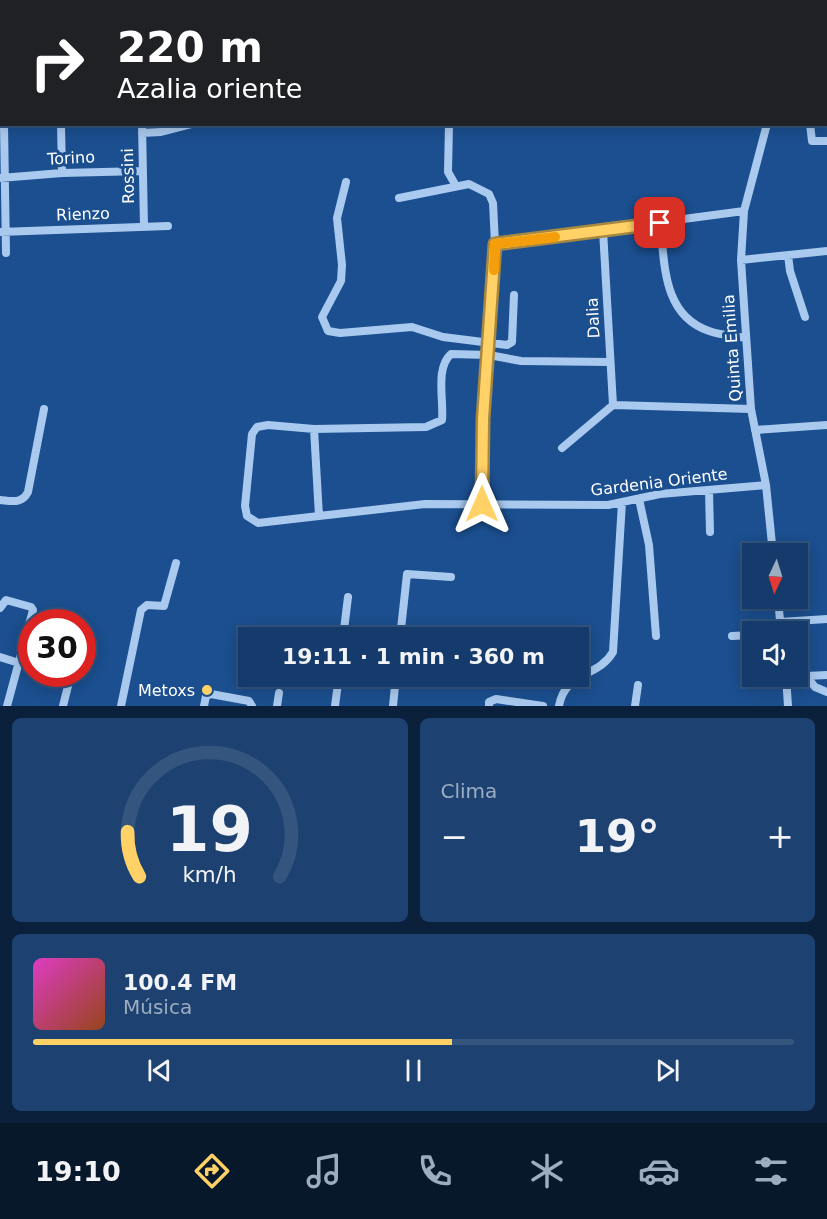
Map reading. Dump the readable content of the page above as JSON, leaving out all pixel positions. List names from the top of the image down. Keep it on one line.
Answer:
{"streets":{"street":["Torino","Rossini","Rienzo","Dalia","Quinta Emilia","Gardenia Oriente"]},"crossings":[["Torino","Rossini"],["Rossini","Rienzo"],["Quinta Emilia","Gardenia Oriente"]],"places":["Metoxs"],"north":"bottom","page":{"turn":["220 m","Azalia oriente"],"limit":"30","trip":"19:11 · 1 min · 360 m","tile":"Clima","heat":["−","19°","+"],"song":["100.4 FM","Música"],"tabs":"19:10","gauge":["19","km/h"]}}
